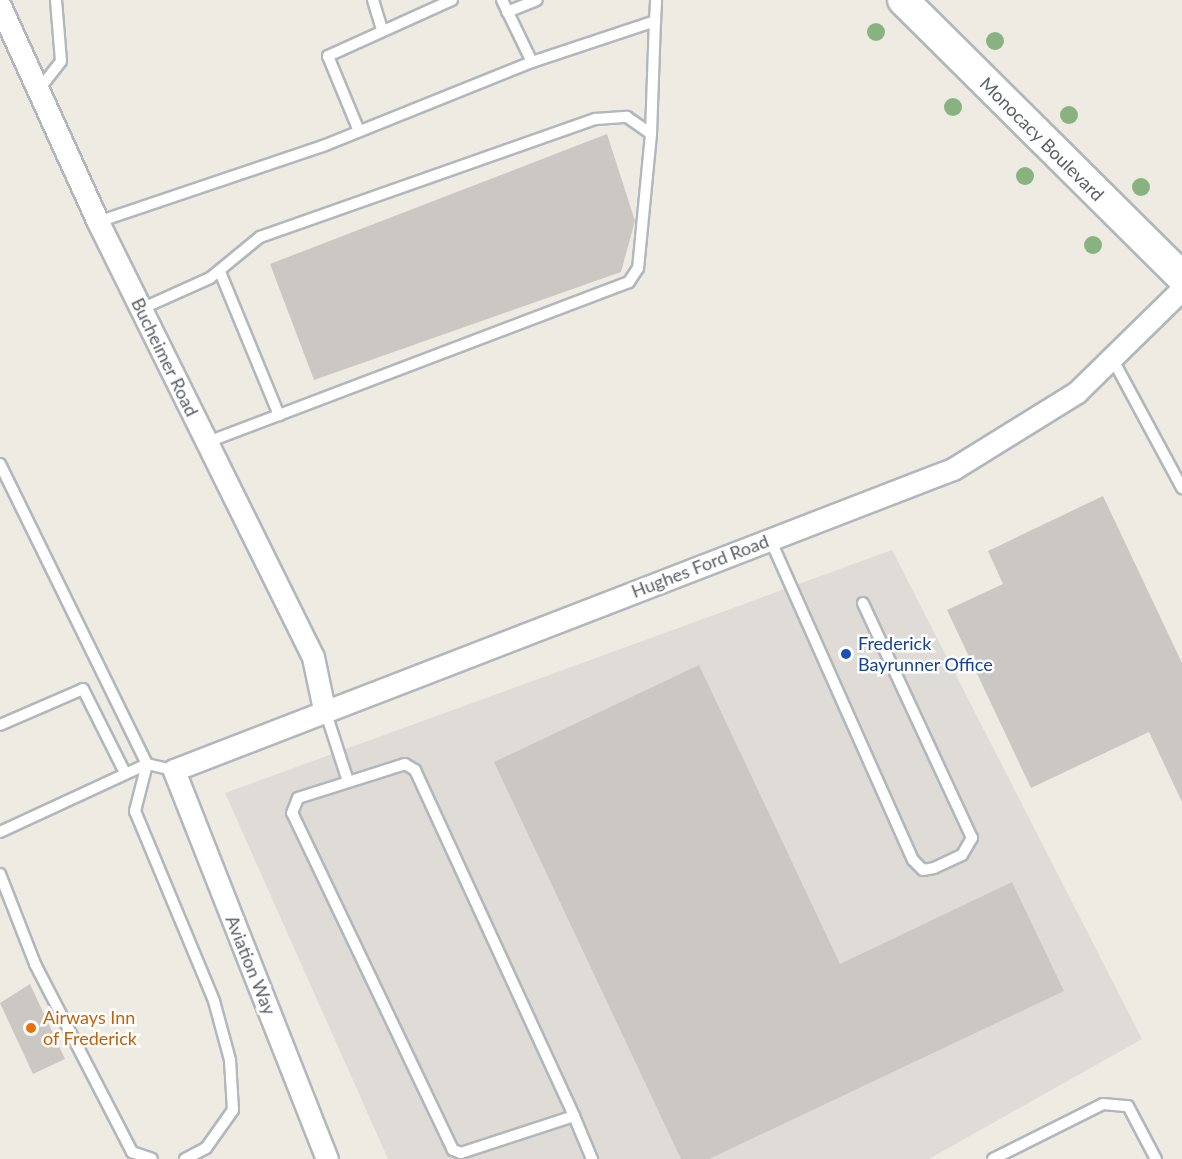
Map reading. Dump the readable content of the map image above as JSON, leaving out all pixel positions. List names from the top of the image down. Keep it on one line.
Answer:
{"streets":{"main road":["Monocacy Boulevard"],"street":["Bucheimer Road","Hughes Ford Road","Aviation Way"]},"crossings":[["Bucheimer Road","Hughes Ford Road"],["Hughes Ford Road","Aviation Way"]],"places":["Frederick Bayrunner Office","Airways Inn of Frederick"]}
